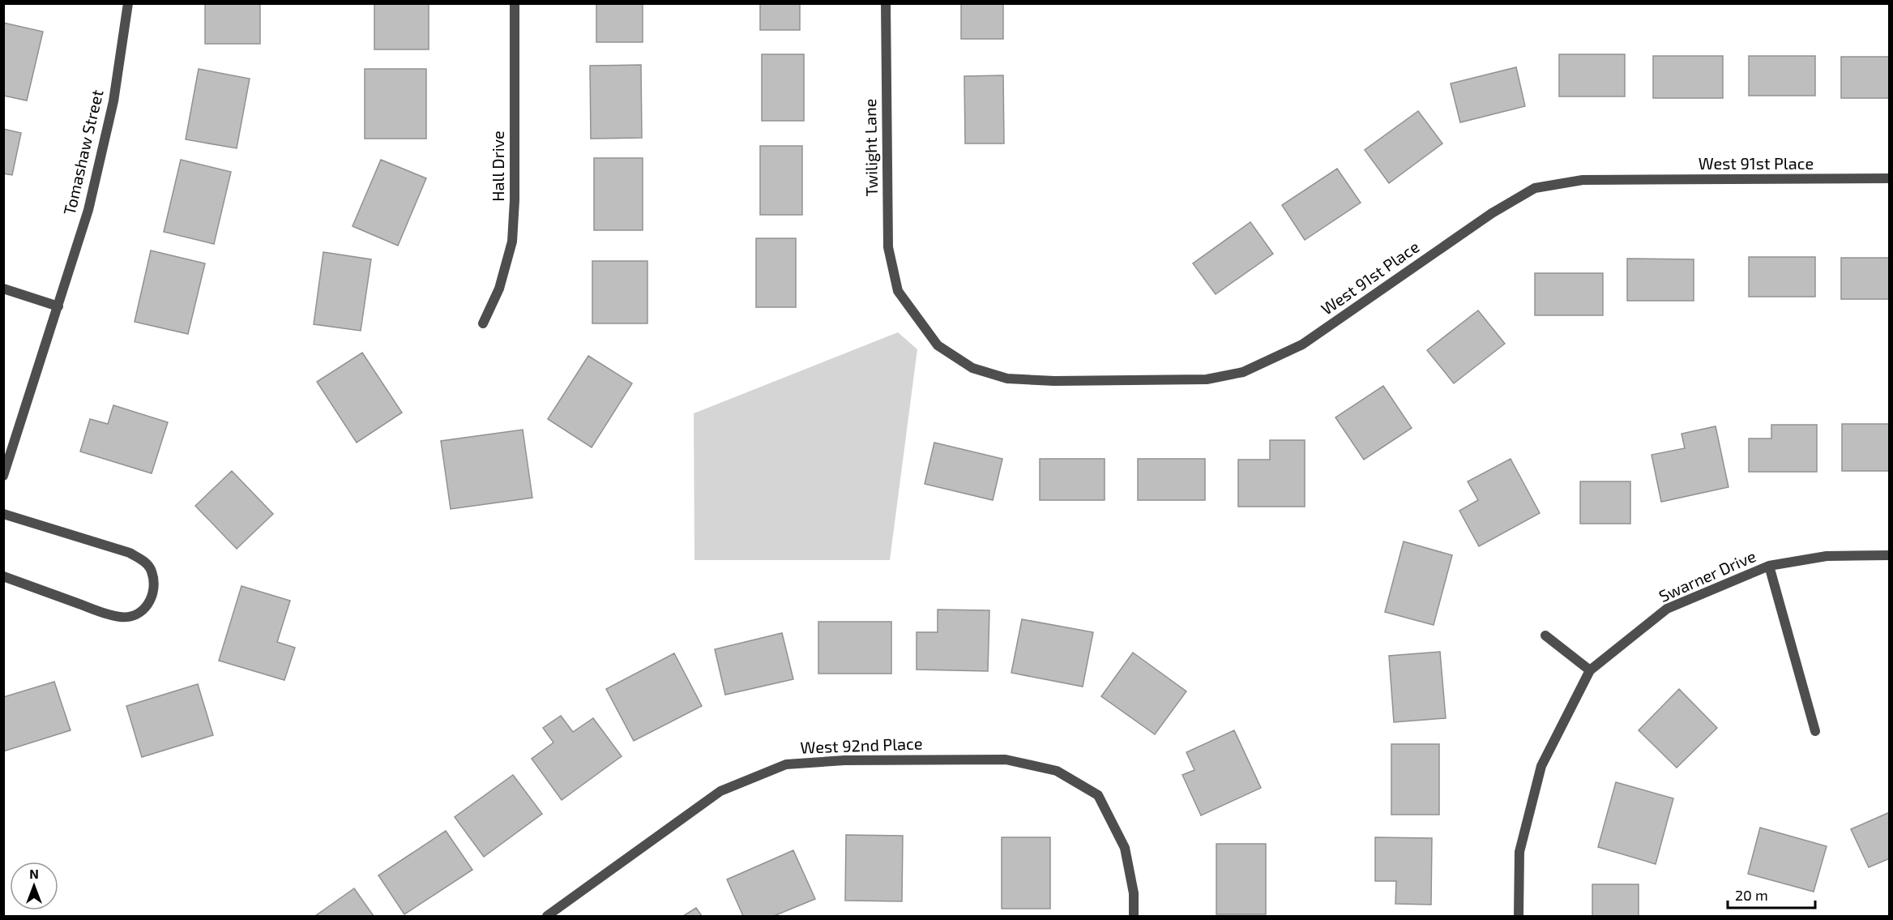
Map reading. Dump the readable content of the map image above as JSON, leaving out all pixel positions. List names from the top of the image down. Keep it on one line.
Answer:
{"streets":{"street":["Twilight Lane","Tomashaw Street","West 91st Place","Hall Drive","Swarner Drive","West 92nd Place"]},"crossings":[["Twilight Lane","West 91st Place"]],"scale_bar":"20 m","north":"top"}
